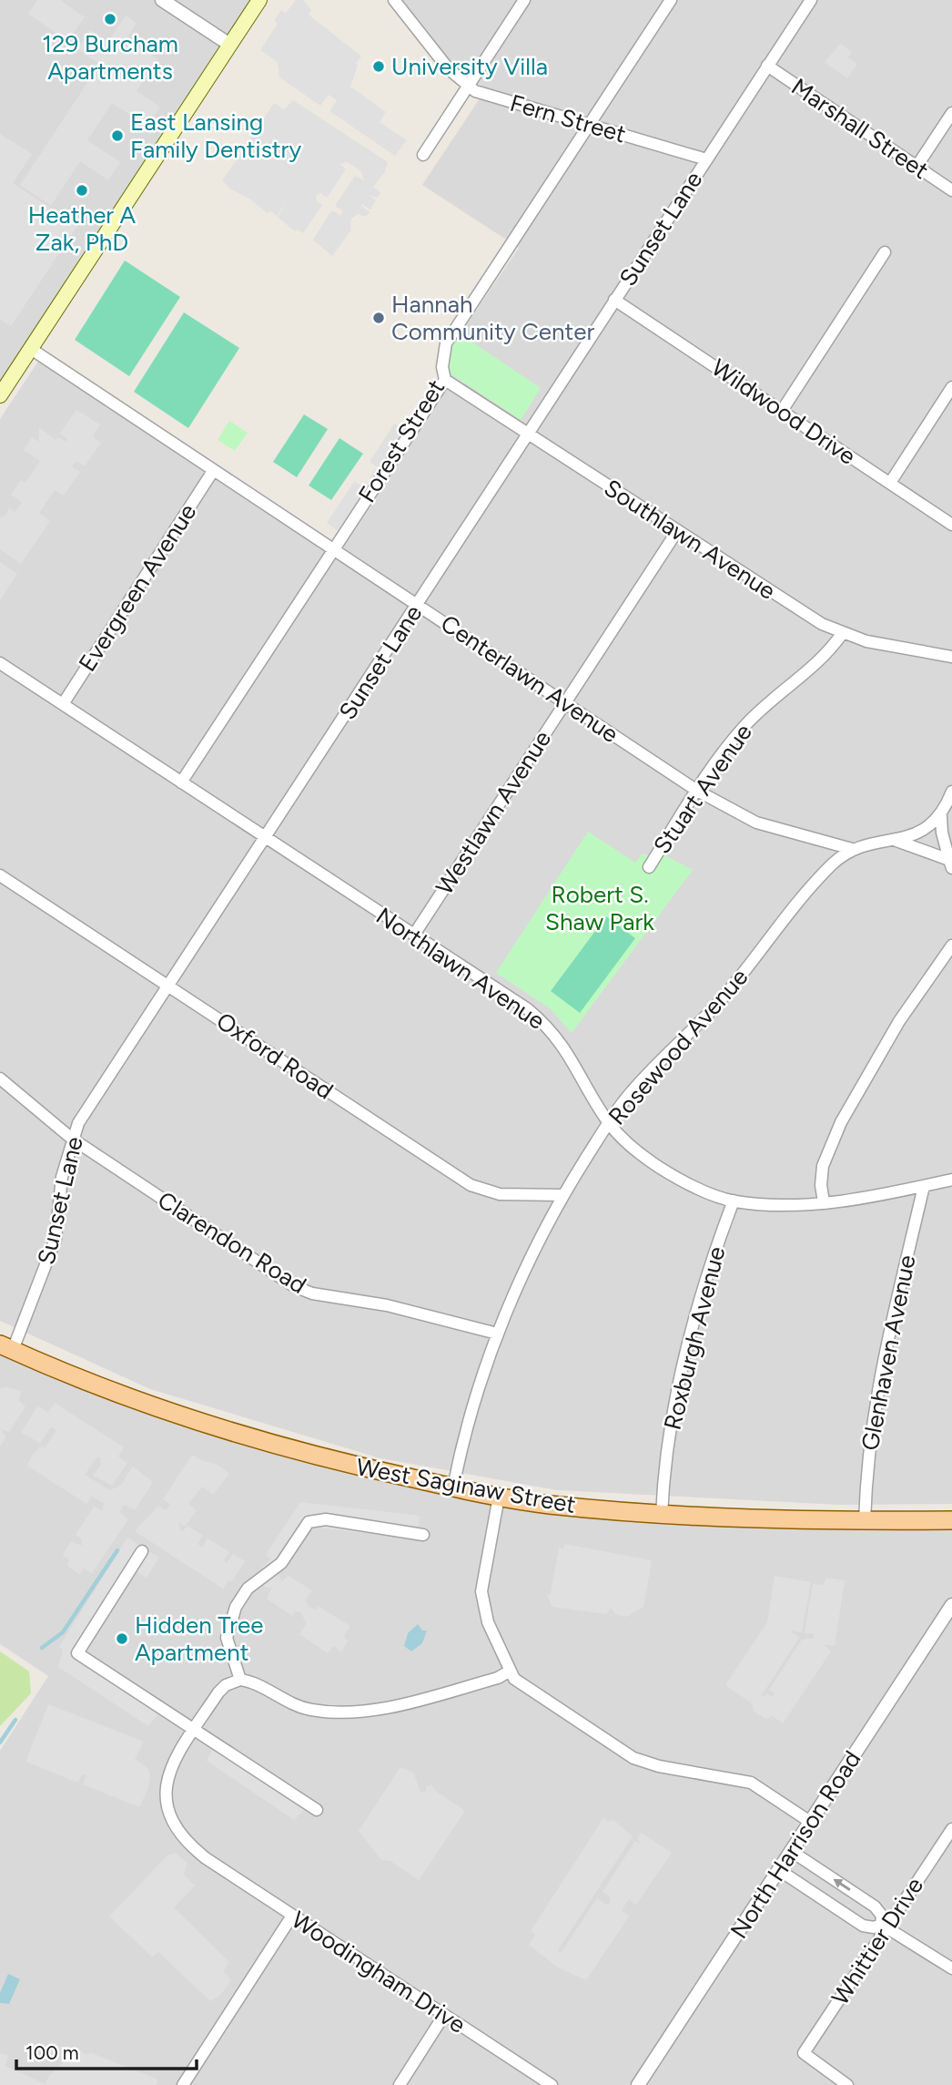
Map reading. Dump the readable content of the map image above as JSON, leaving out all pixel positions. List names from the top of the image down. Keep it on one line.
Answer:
{"streets":{"main road":["West Saginaw Street"],"street":["Fern Street","Marshall Street","Sunset Lane","Wildwood Drive","Forest Street","Southlawn Avenue","Evergreen Avenue","Centerlawn Avenue","Stuart Avenue","Westlawn Avenue","Northlawn Avenue","Rosewood Avenue","Oxford Road","Clarendon Road","Roxburgh Avenue","Glenhaven Avenue","North Harrison Road","Whittier Drive","Woodingham Drive"]},"crossings":[["Fern Street","Sunset Lane"],["Fern Street","Forest Street"],["Marshall Street","Sunset Lane"],["Sunset Lane","Wildwood Drive"],["Sunset Lane","Southlawn Avenue"],["Sunset Lane","Centerlawn Avenue"],["Sunset Lane","Northlawn Avenue"],["Sunset Lane","Oxford Road"],["Sunset Lane","Clarendon Road"],["Sunset Lane","West Saginaw Street"],["Forest Street","Southlawn Avenue"],["Forest Street","Centerlawn Avenue"],["Forest Street","Northlawn Avenue"],["Southlawn Avenue","Stuart Avenue"],["Southlawn Avenue","Westlawn Avenue"],["Evergreen Avenue","Centerlawn Avenue"],["Evergreen Avenue","Northlawn Avenue"],["Centerlawn Avenue","Stuart Avenue"],["Centerlawn Avenue","Westlawn Avenue"],["Centerlawn Avenue","Rosewood Avenue"],["Westlawn Avenue","Northlawn Avenue"],["Northlawn Avenue","Rosewood Avenue"],["Northlawn Avenue","Roxburgh Avenue"],["Northlawn Avenue","Glenhaven Avenue"],["Rosewood Avenue","Oxford Road"],["Rosewood Avenue","Clarendon Road"],["Rosewood Avenue","West Saginaw Street"],["Roxburgh Avenue","West Saginaw Street"],["Glenhaven Avenue","West Saginaw Street"]],"parks":["Robert S. Shaw Park"],"places":["129 Burcham Apartments","University Villa","East Lansing Family Dentistry","Heather A Zak, PhD","Hannah Community Center","Hidden Tree Apartment"],"scale_bar":"100 m"}
